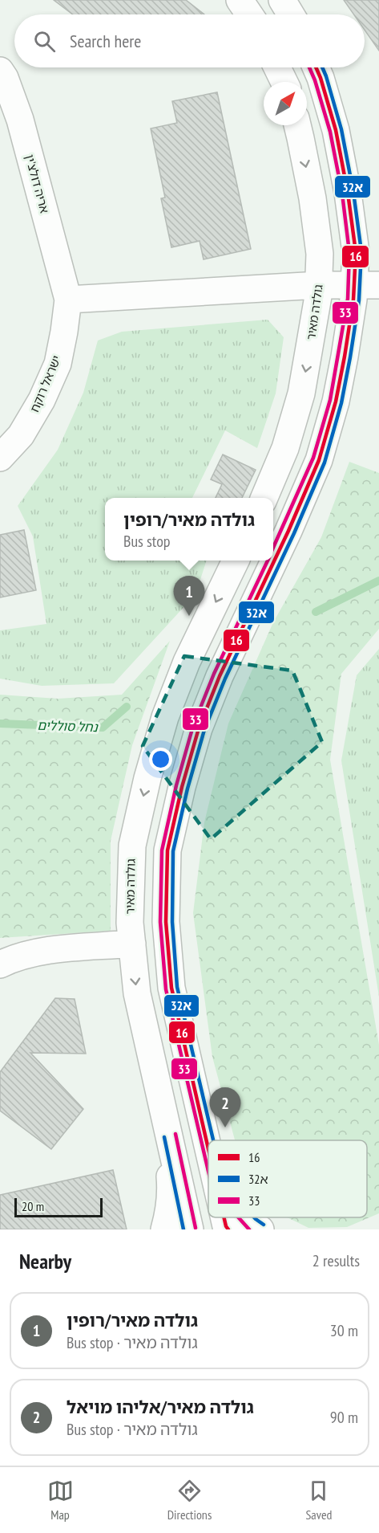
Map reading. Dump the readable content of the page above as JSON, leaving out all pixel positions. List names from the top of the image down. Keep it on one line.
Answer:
{"streets":{"street":["אריה דולצ'ין","גולדה מאיר","ישראל רוקח"]},"crossings":[["אריה דולצ'ין","ישראל רוקח"]],"water":["נחל סוללים"],"lines":["transit line 16","transit line 32א","transit line 33"],"legend":["16","32א","33"],"scale_bar":"20 m","north":"top right","page":{"search":"Search here","popup":["גולדה מאיר/רופין","Bus stop"],"pins":["1","2"],"scale":"20 m","heading":["Nearby","2 results"],"list":[{"mark":"1","name":"גולדה מאיר/רופין","note":"Bus stop · גולדה מאיר","value":"30 m"},{"mark":"2","name":"גולדה מאיר/אליהו מויאל","note":"Bus stop · גולדה מאיר","value":"90 m"}],"nav":["Map","Directions","Saved"]}}
